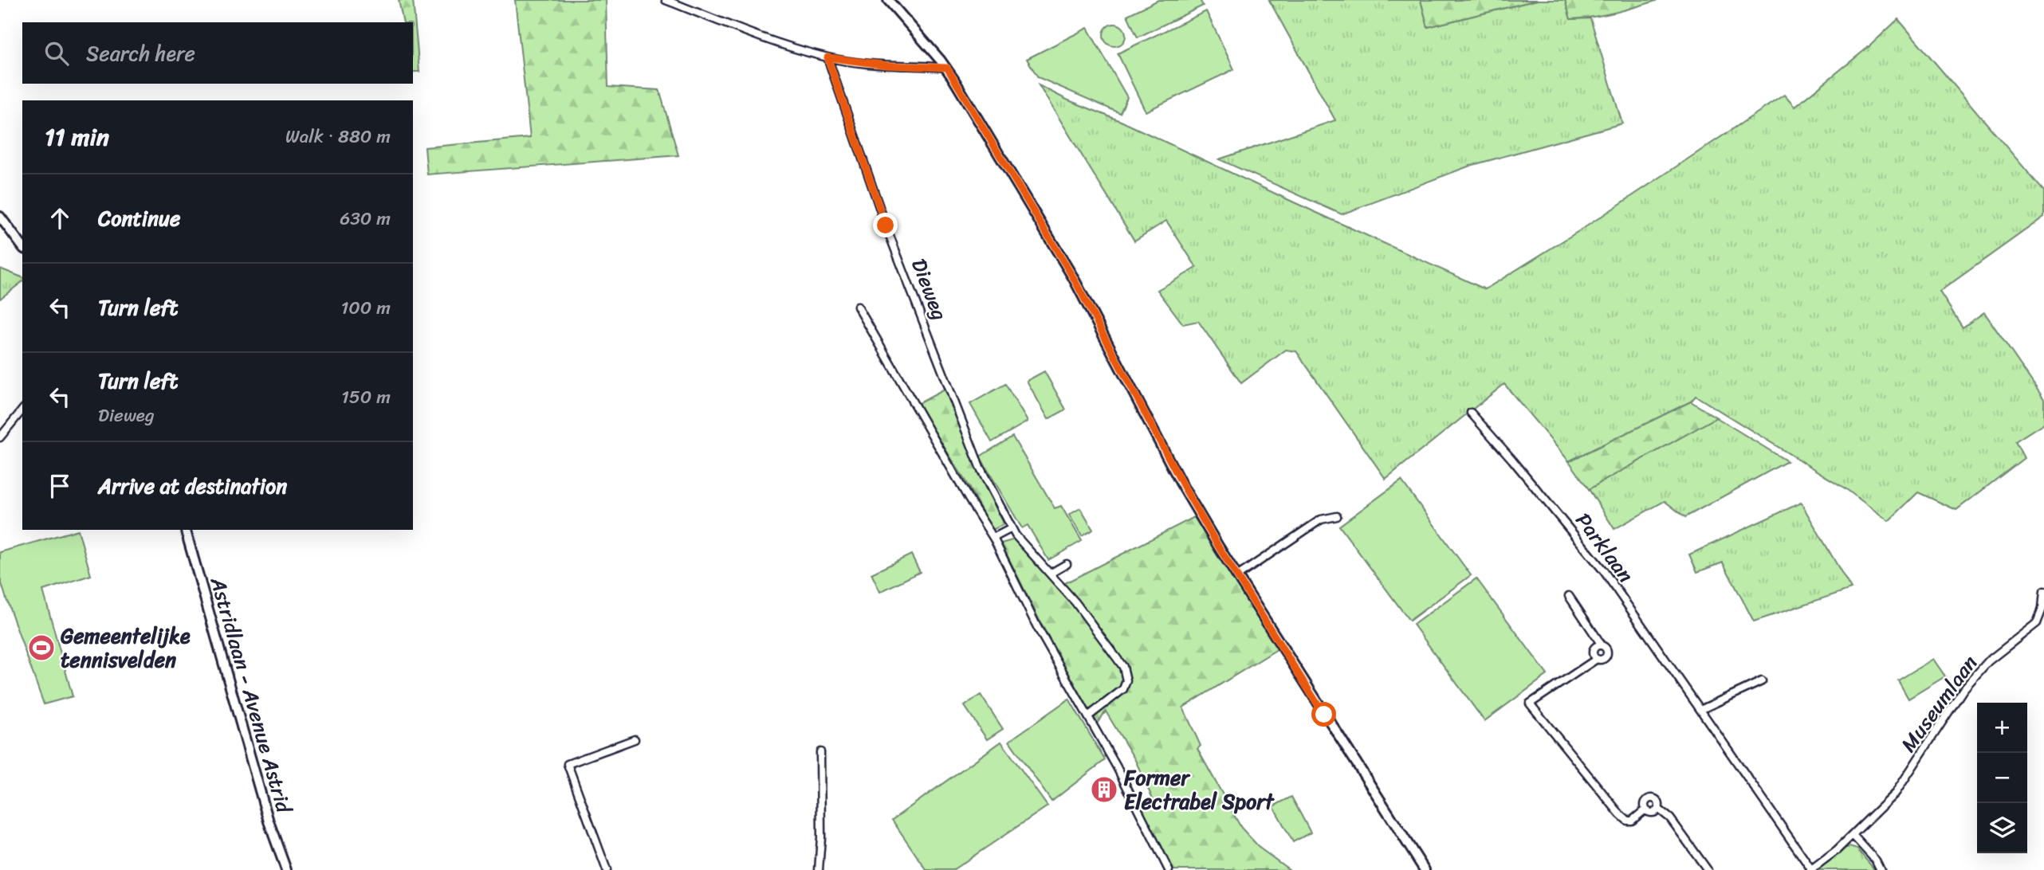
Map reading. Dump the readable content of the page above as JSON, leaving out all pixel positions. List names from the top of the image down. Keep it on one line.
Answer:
{"streets":{"street":["Dieweg","Parklaan","Astridlaan - Avenue Astrid","Museumlaan"]},"crossings":[["Parklaan","Museumlaan"]],"places":{"sports":["Gemeentelijke tennisvelden"],"building":["Former Electrabel Sport"]},"page":{"search":"Search here","heading":["11 min","Walk · 880 m"],"list":[["Continue","630 m"],["Turn left","100 m"],["Turn left","Dieweg","150 m"],"Arrive at destination"],"map_buttons":["+","−"]}}
